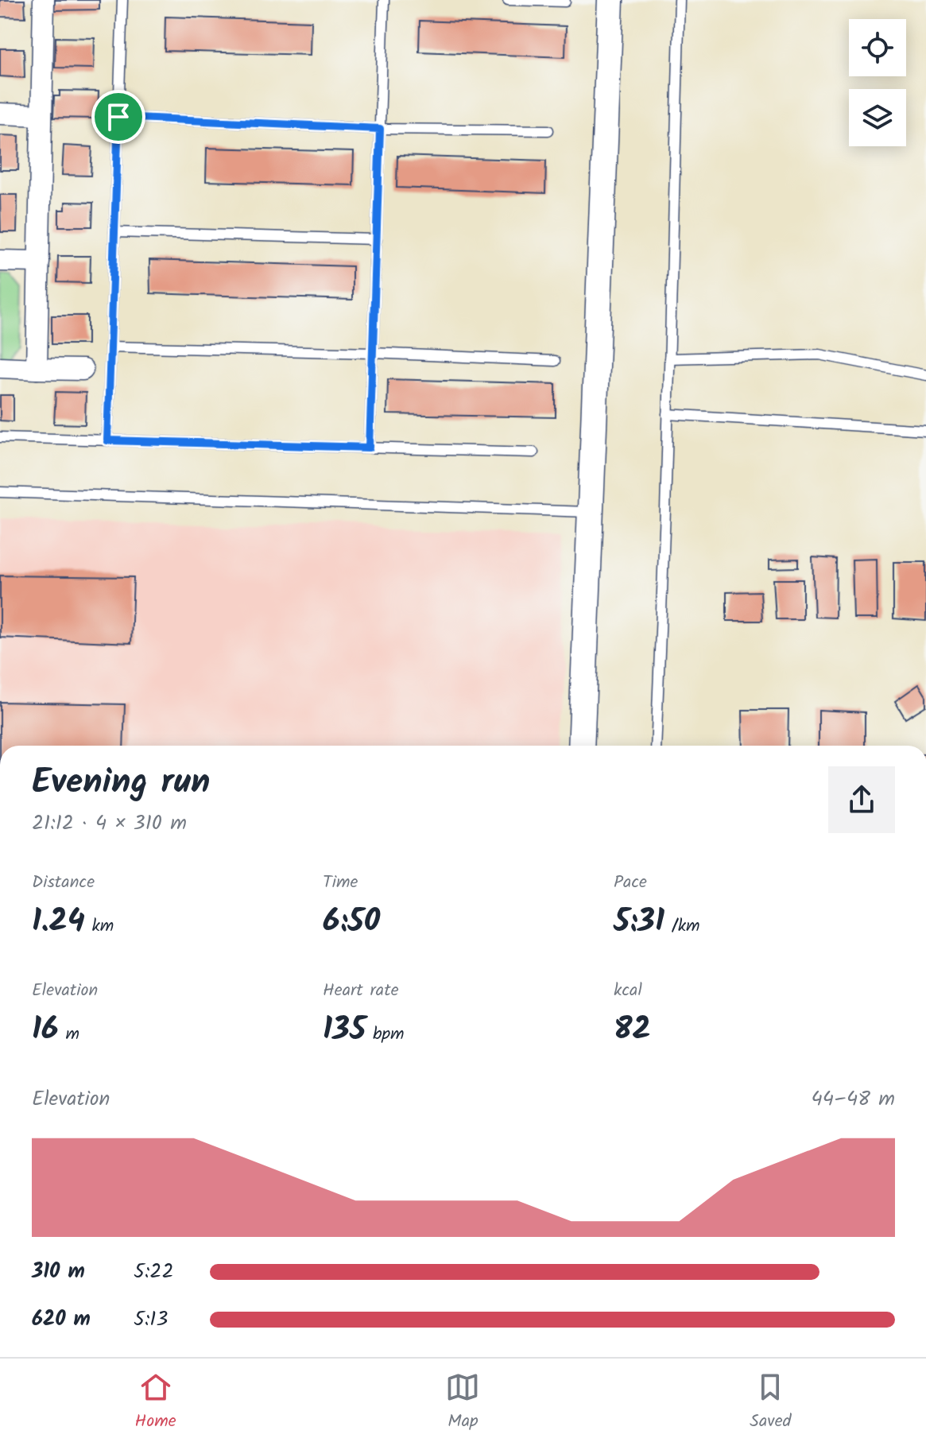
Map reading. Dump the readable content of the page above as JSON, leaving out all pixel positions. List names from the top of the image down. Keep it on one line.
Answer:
{"page":{"heading":["Evening run","21:12 · 4 × 310 m"],"stats":[["Distance","1.24 km"],["Time","6:50"],["Pace","5:31 /km"],["Elevation","16 m"],["Heart rate","135 bpm"],["kcal","82"]],"chart":["Elevation","44–48 m"],"list":[{"name":"310 m","note":"5:22"},{"name":"620 m","note":"5:13"}],"tabs":["Home","Map","Saved"]}}
